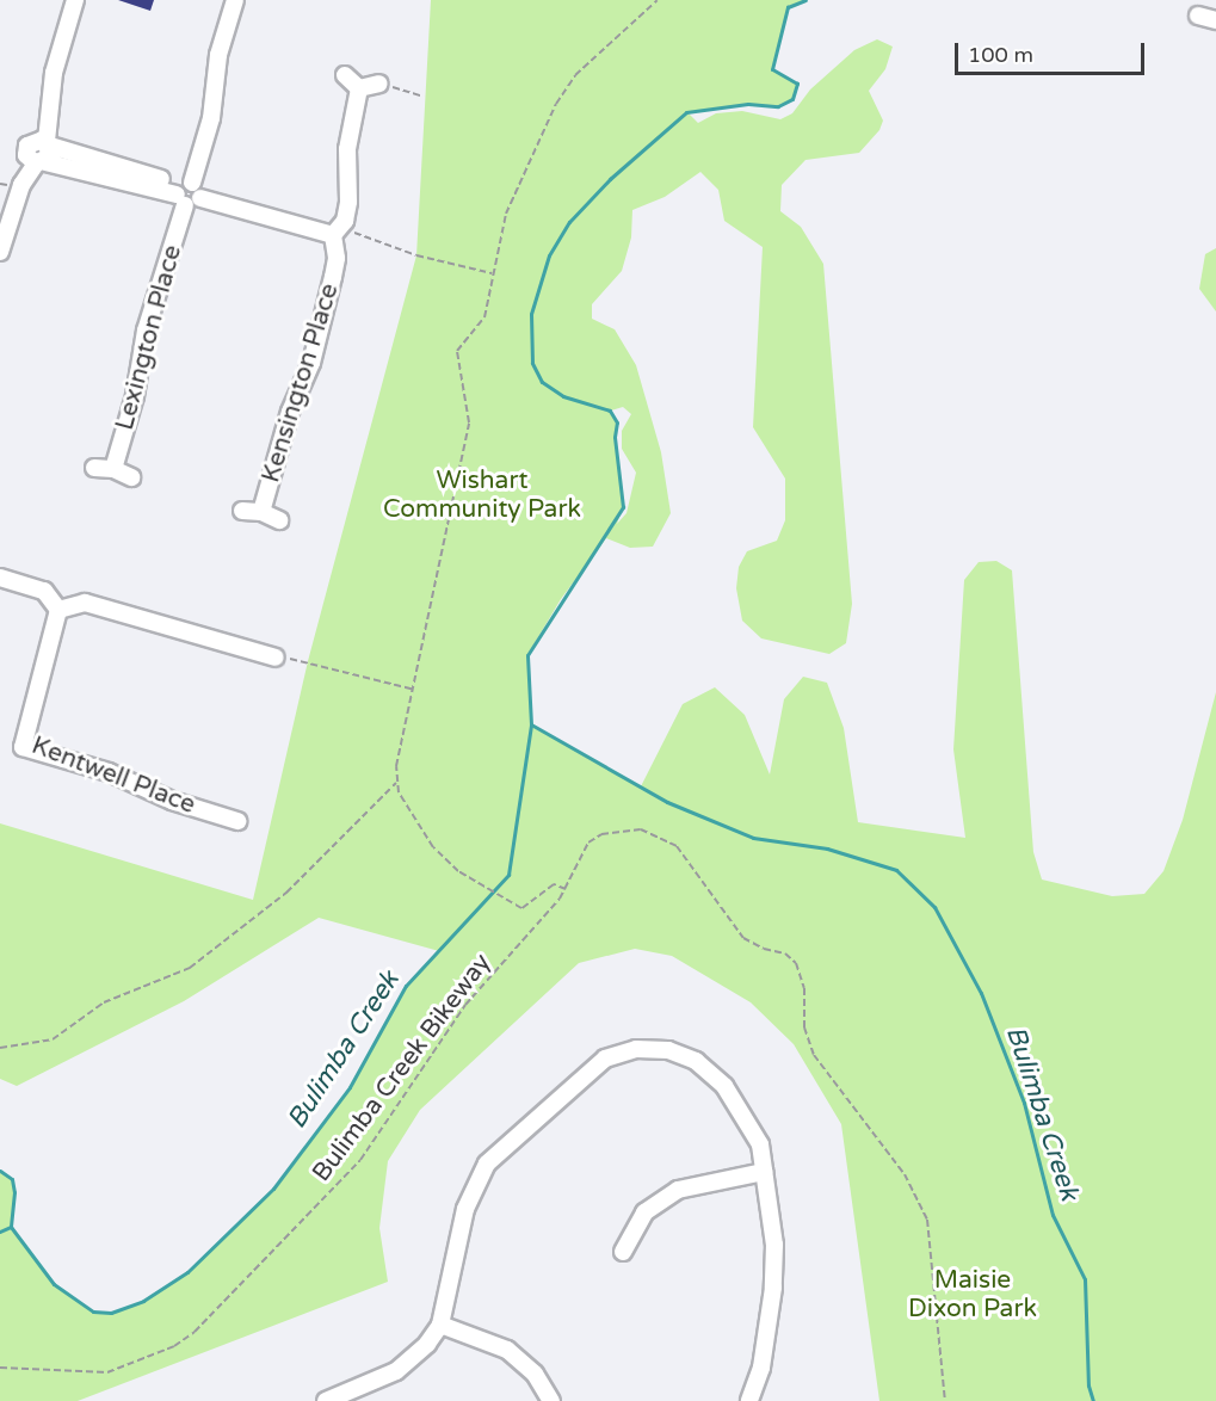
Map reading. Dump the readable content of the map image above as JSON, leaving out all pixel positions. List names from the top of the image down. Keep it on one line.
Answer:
{"streets":{"street":["Lexington Place","Kensington Place","Kentwell Place"],"path":["Bulimba Creek Bikeway"]},"water":["Bulimba Creek"],"parks":["Wishart Community Park","Maisie Dixon Park"],"scale_bar":"100 m"}
